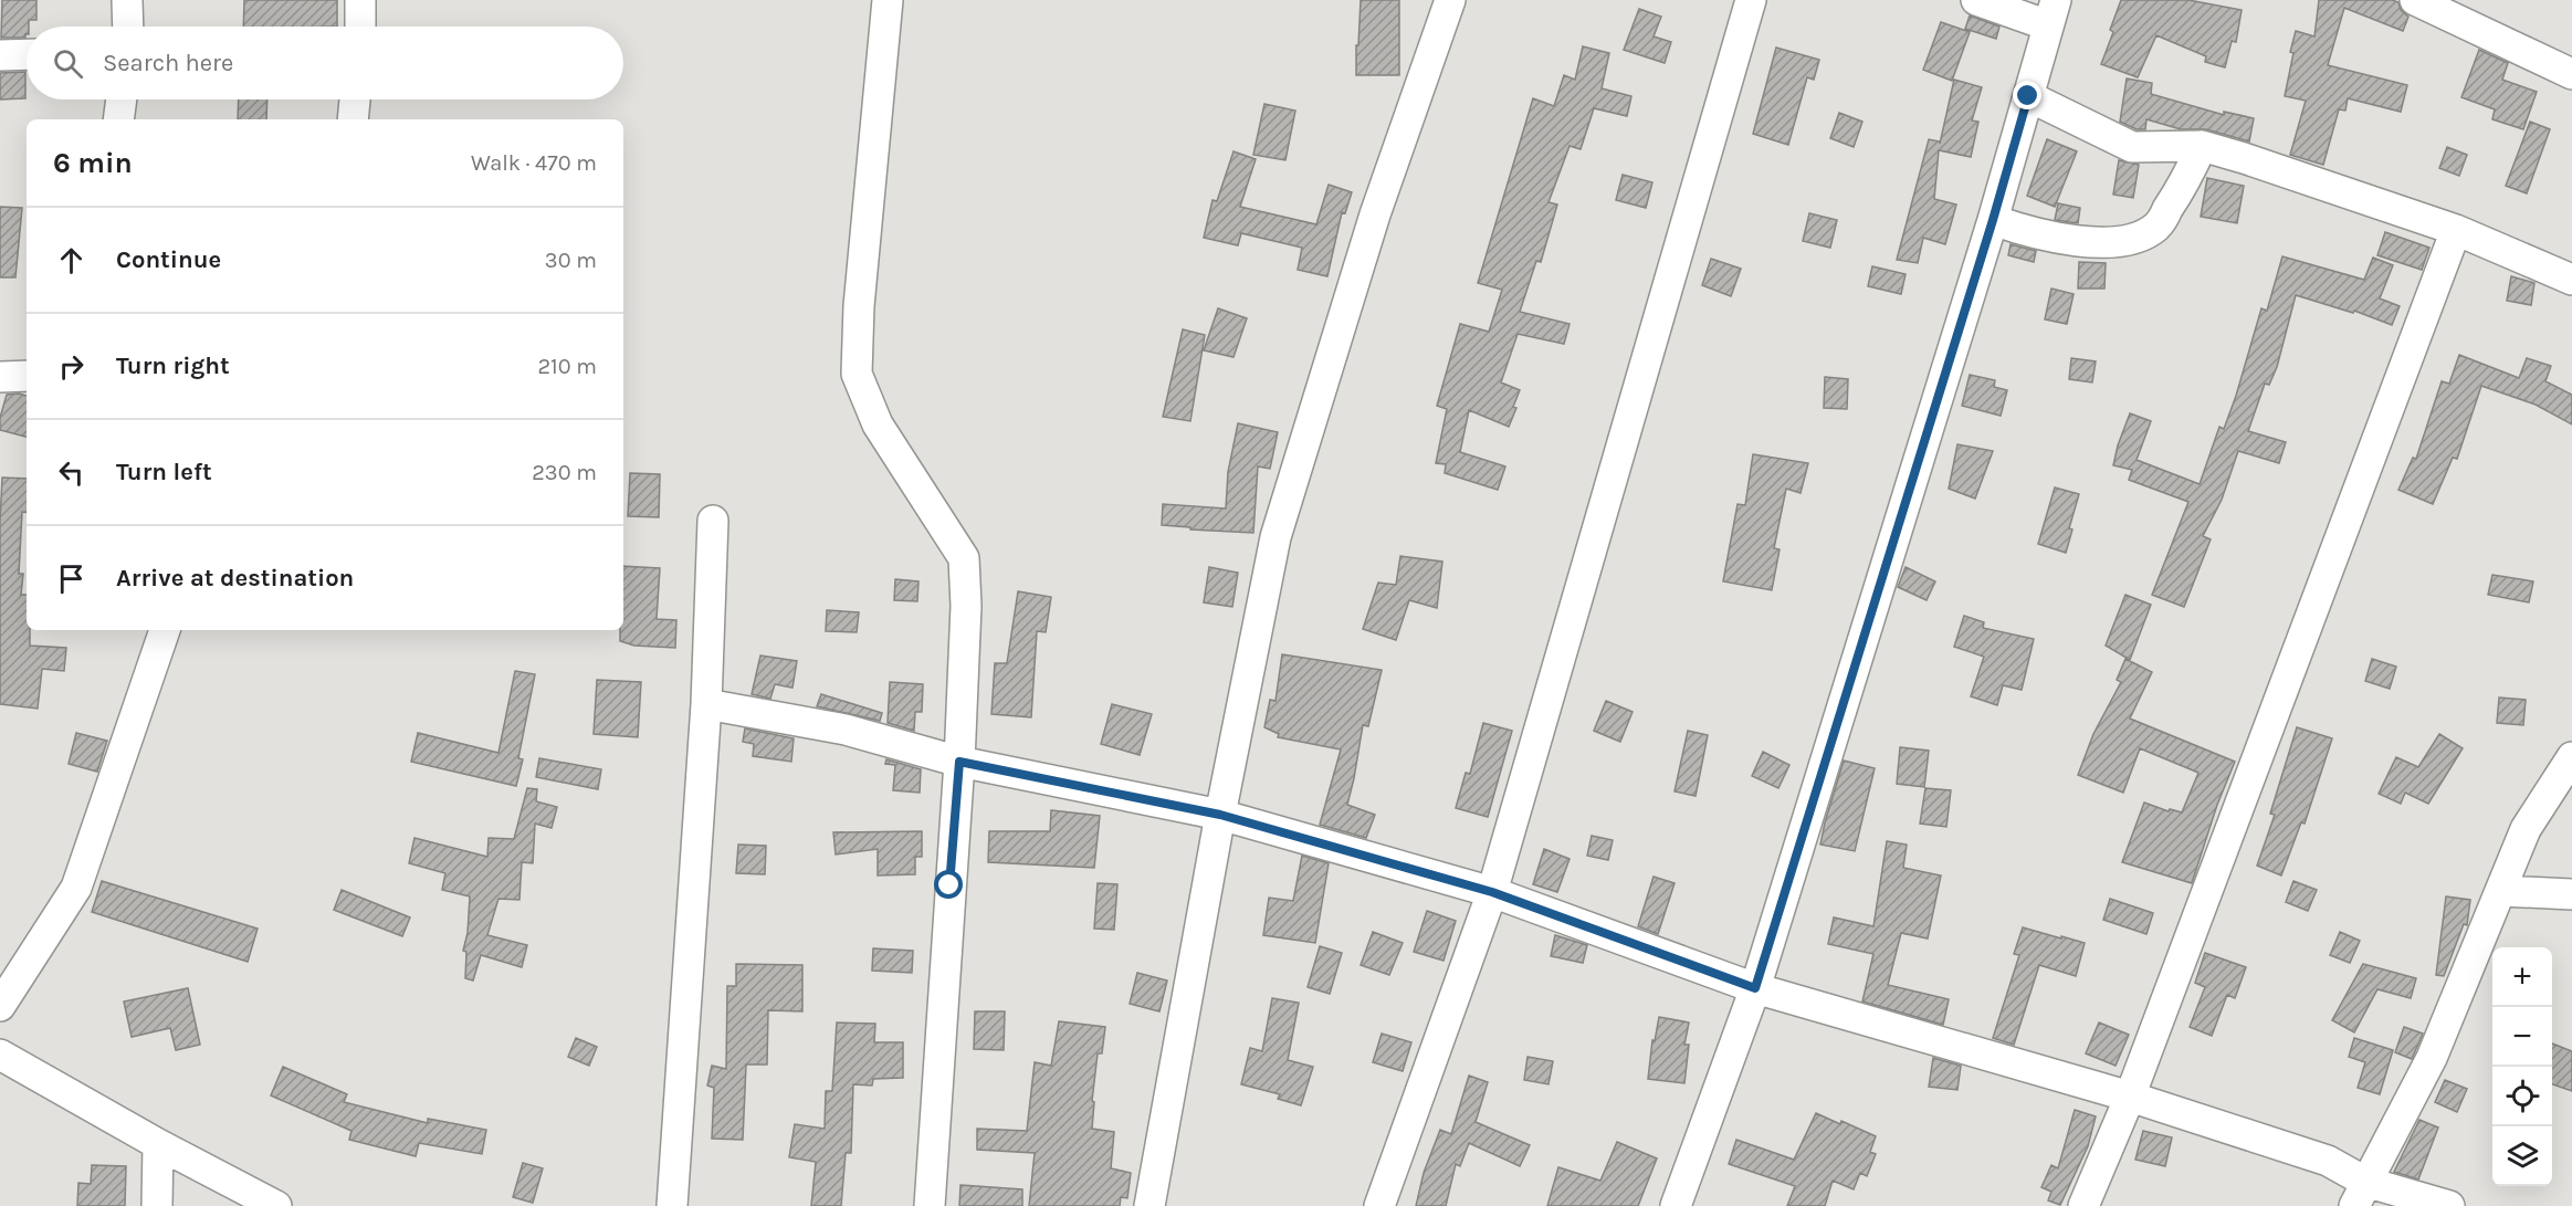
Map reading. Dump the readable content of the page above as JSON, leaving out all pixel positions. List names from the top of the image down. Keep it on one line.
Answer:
{"page":{"search":"Search here","heading":["6 min","Walk · 470 m"],"list":[["Continue","30 m"],["Turn right","210 m"],["Turn left","230 m"],"Arrive at destination"],"map_buttons":["+","−"]}}
